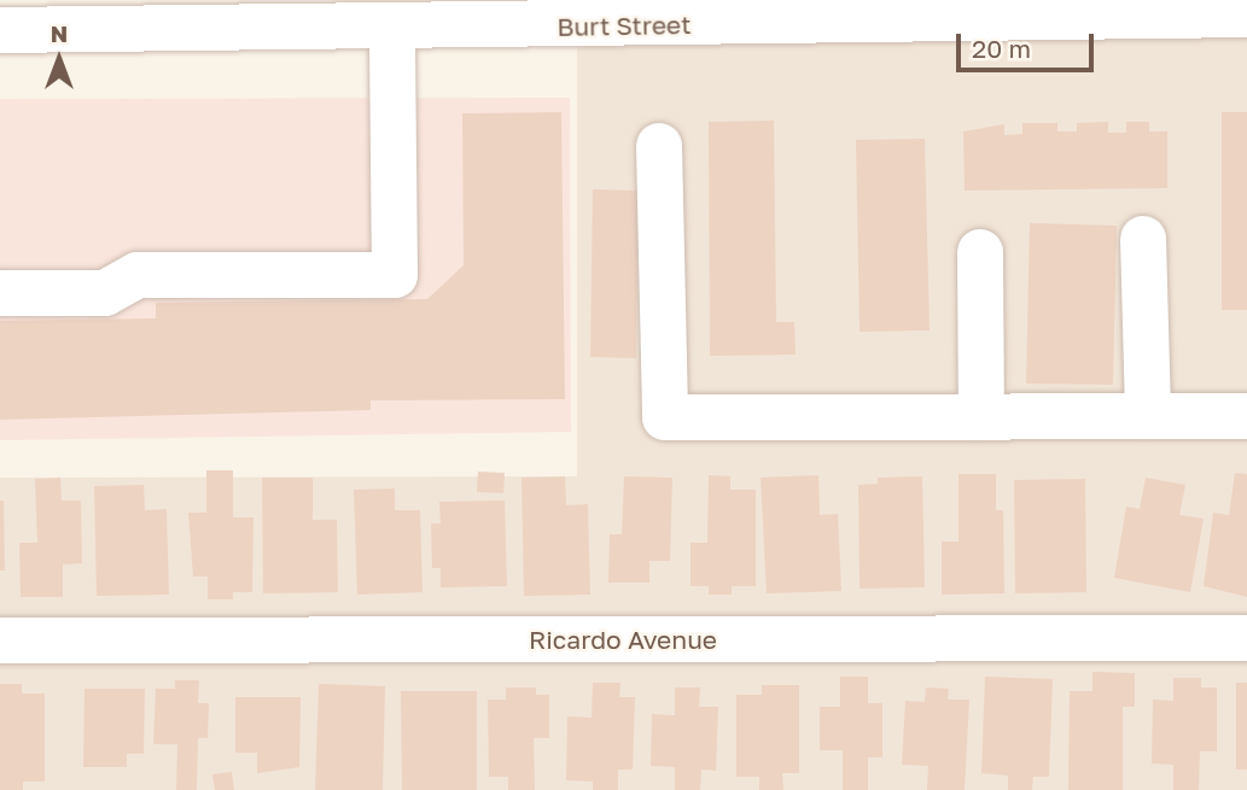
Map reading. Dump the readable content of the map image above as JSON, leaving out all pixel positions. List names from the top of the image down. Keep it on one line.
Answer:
{"streets":{"street":["Burt Street","Ricardo Avenue"]},"scale_bar":"20 m","north":"top"}
